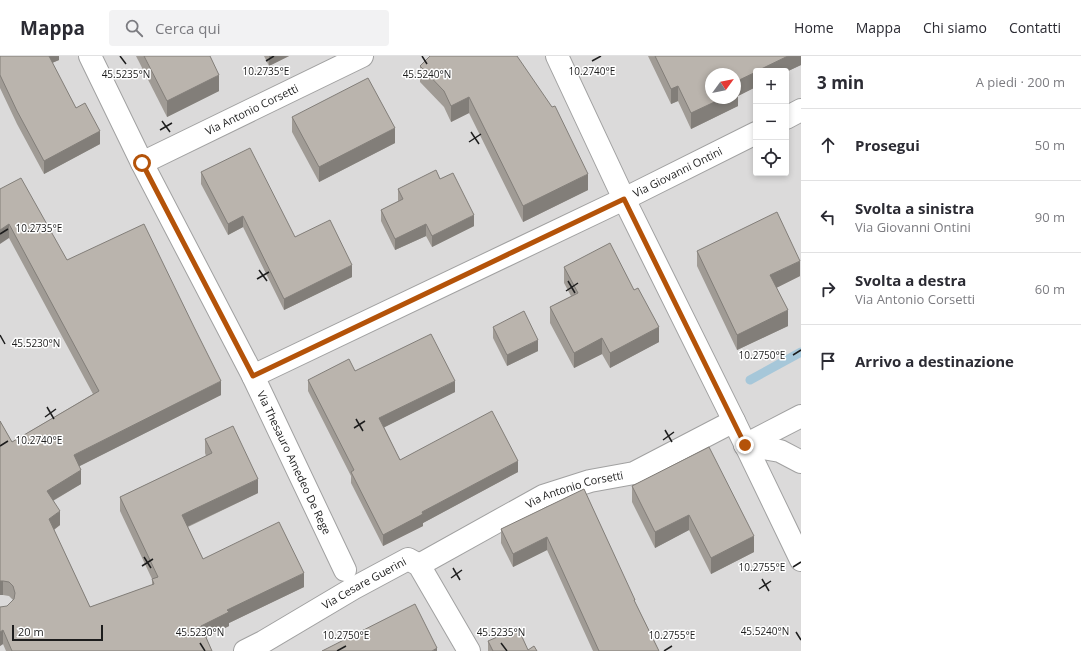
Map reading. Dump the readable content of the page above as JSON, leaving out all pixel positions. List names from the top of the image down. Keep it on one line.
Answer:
{"streets":{"street":["Via Antonio Corsetti","Via Giovanni Ontini","Via Thesauro Amedeo De Rege","Via Cesare Guerini"]},"crossings":[["Via Antonio Corsetti","Via Thesauro Amedeo De Rege"],["Via Antonio Corsetti","Via Cesare Guerini"],["Via Giovanni Ontini","Via Thesauro Amedeo De Rege"]],"scale_bar":"20 m","north":"top right","page":{"header":"Mappa","search":"Cerca qui","nav":["Home","Mappa","Chi siamo","Contatti"],"heading":["3 min","A piedi · 200 m"],"map_buttons":["+","−"],"list":[["Prosegui","50 m"],["Svolta a sinistra","Via Giovanni Ontini","90 m"],["Svolta a destra","Via Antonio Corsetti","60 m"],"Arrivo a destinazione"],"scale":"20 m"},"coordinates":["10.2735°E","10.2740°E","45.5235°N","45.5240°N","45.5230°N","10.2750°E","10.2755°E"]}
